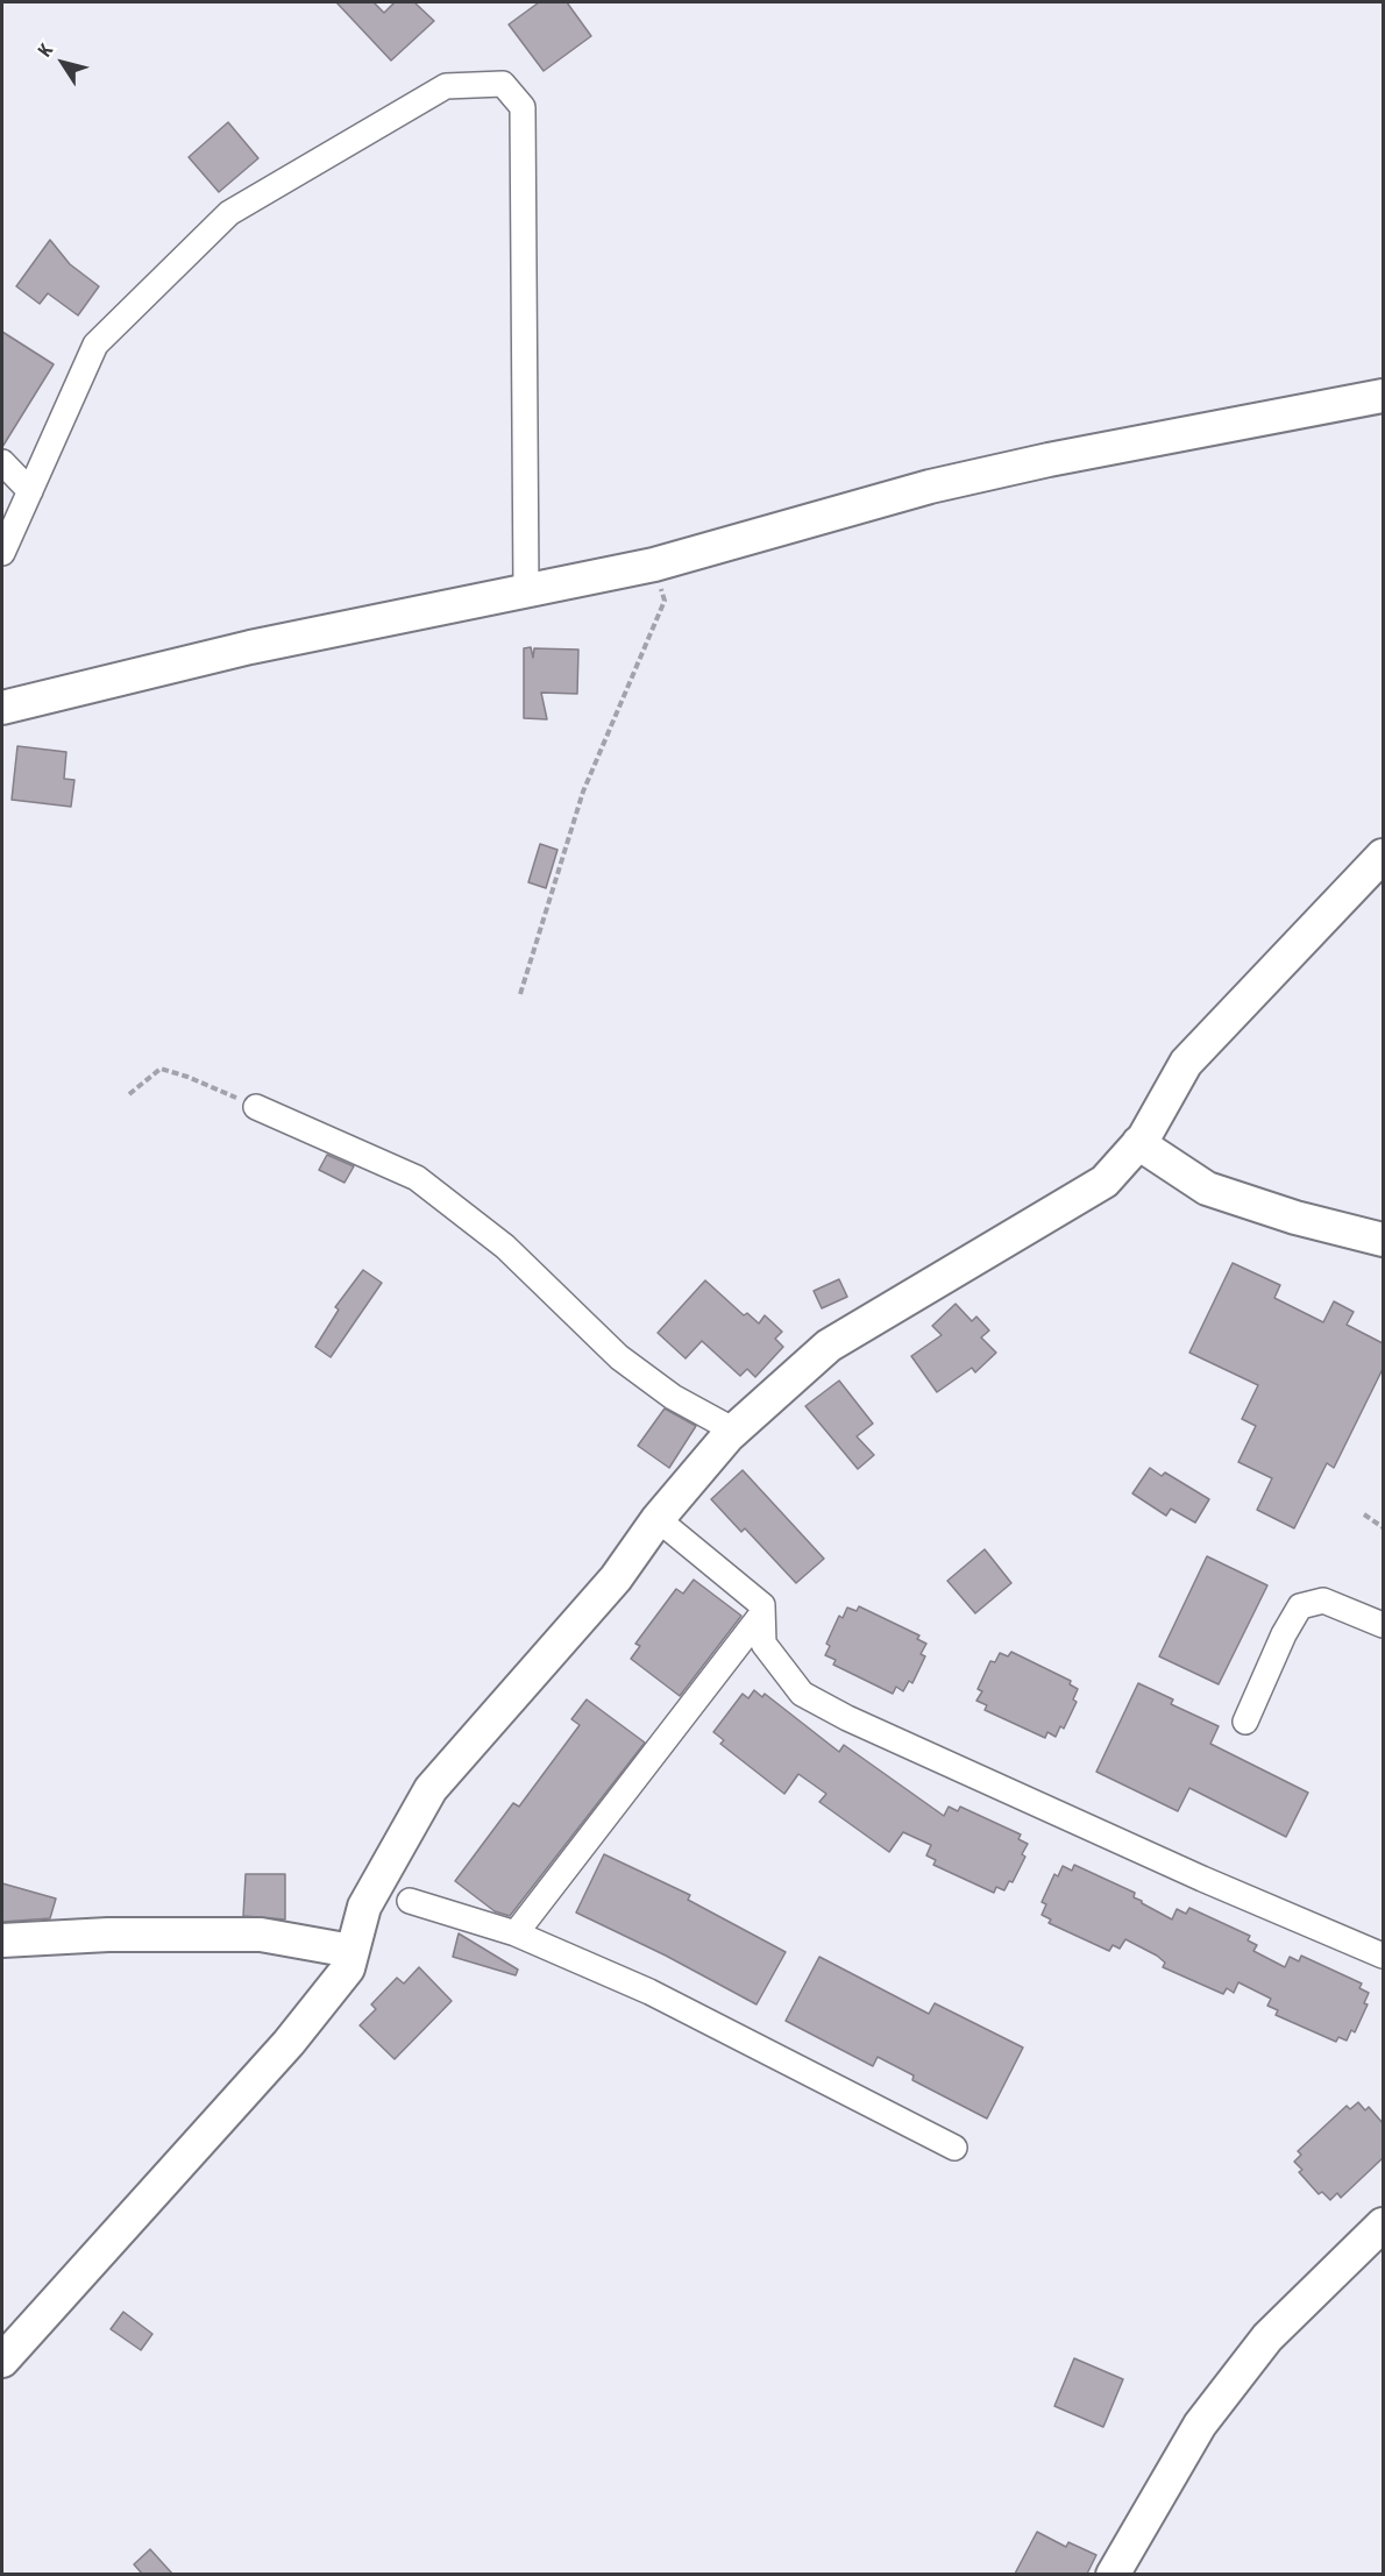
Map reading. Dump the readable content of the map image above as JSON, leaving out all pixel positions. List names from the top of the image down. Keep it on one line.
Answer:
{"north":"top left"}
